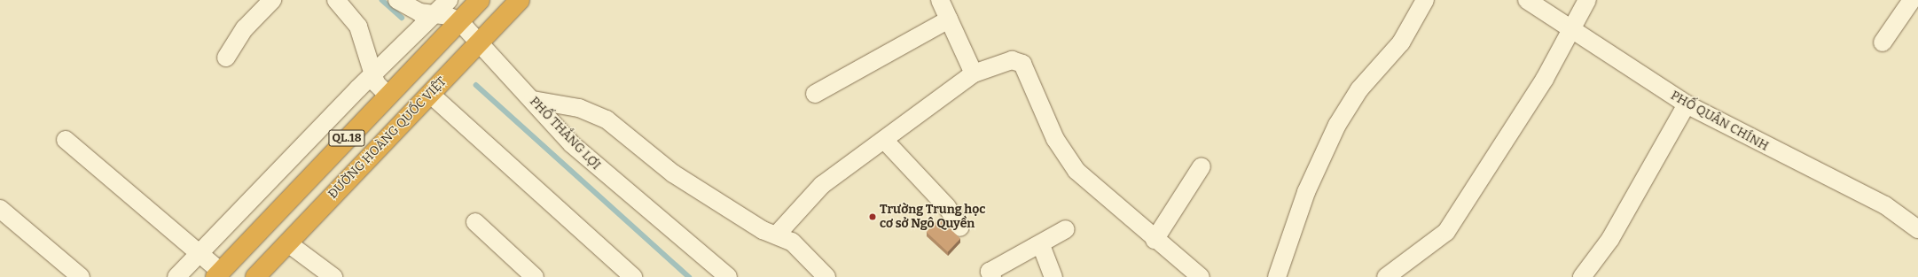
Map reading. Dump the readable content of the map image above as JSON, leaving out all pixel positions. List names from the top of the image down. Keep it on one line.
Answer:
{"streets":{"highway":["QL.18","ĐƯỜNG HOÀNG QUỐC VIỆT"],"street":["PHỐ QUÂN CHÍNH","PHỐ THẮNG LỢI"]},"crossings":[["PHỐ THẮNG LỢI","QL.18"],["PHỐ THẮNG LỢI","ĐƯỜNG HOÀNG QUỐC VIỆT"]],"places":["Trường Trung học cơ sở Ngô Quyền"]}
